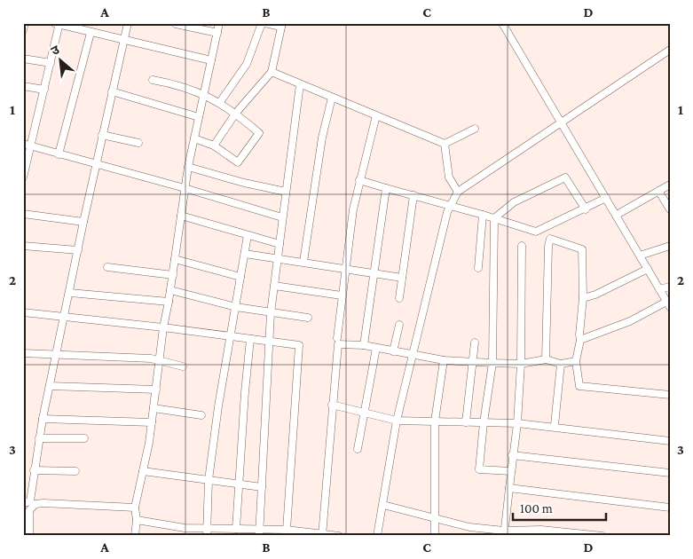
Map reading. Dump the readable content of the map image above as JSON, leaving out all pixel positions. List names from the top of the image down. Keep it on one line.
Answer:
{"scale_bar":"100 m","north":"top left","grid":{"columns":["A","B","C","D"],"rows":["1","2","3"]}}
